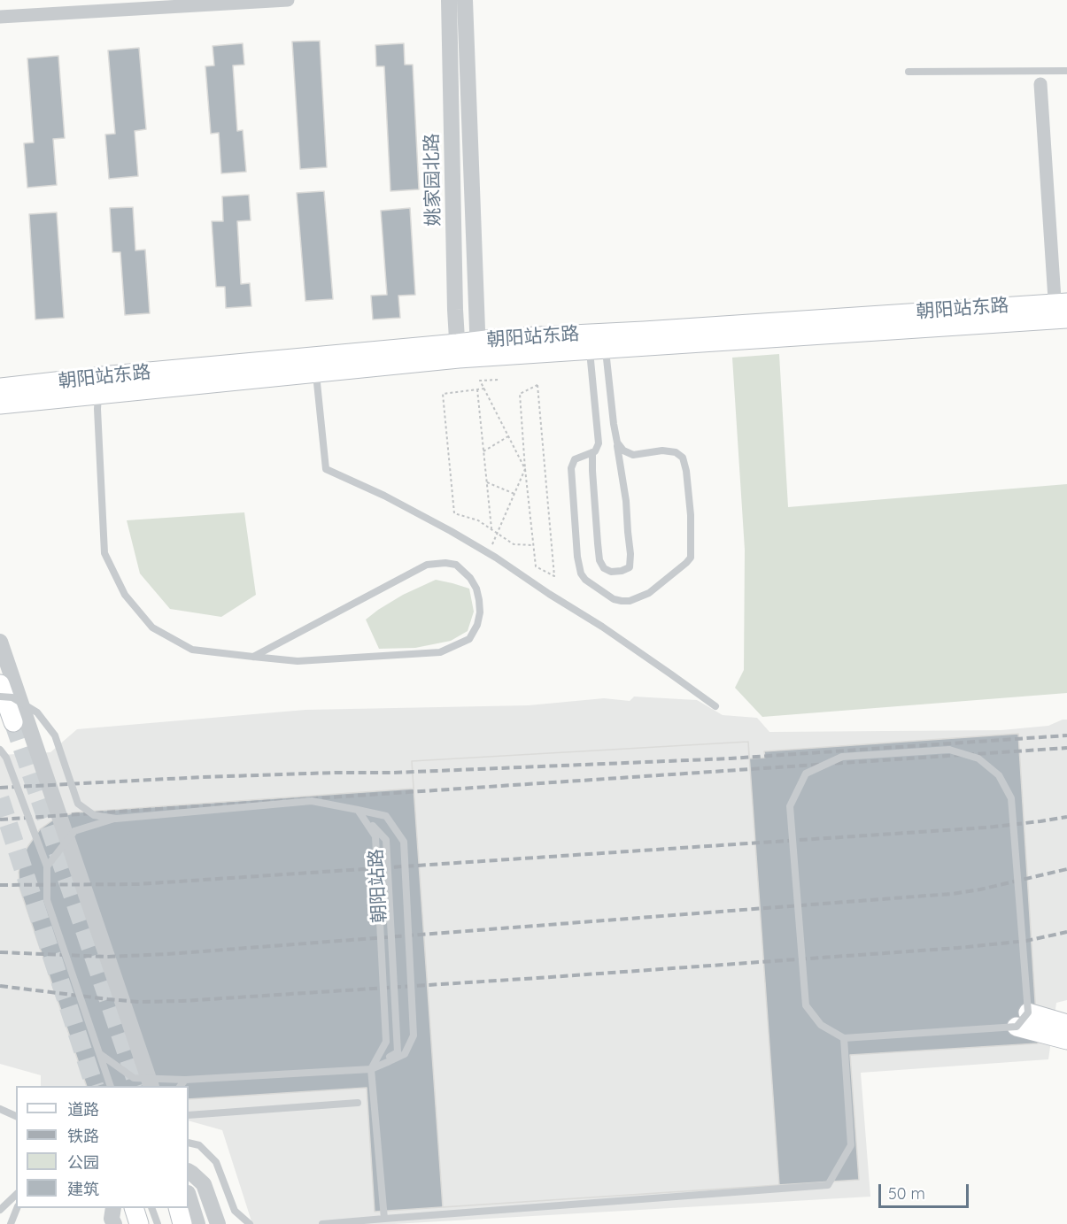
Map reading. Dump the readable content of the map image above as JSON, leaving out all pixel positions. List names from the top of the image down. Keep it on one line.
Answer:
{"streets":{"main road":["朝阳站东路"],"street":["姚家园北路"],"lane":["朝阳站路"]},"crossings":[["姚家园北路","朝阳站东路"]],"legend":["道路","铁路","公园","建筑"],"scale_bar":"50 m"}
